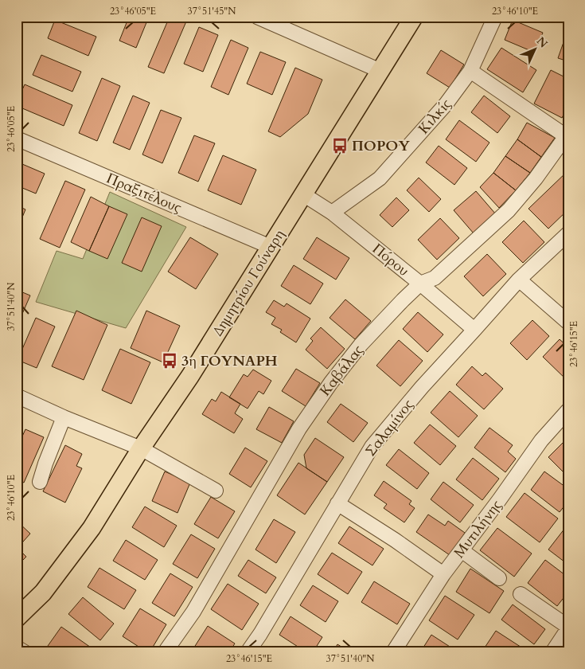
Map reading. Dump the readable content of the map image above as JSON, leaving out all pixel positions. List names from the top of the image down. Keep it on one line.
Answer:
{"streets":{"main road":["Δημητρίου Γούναρη"],"street":["Κιλκίς","Πραξιτέλους","Πόρου","Καβάλας","Σαλαμίνος","Μυτιλήνης"]},"crossings":[["Κιλκίς","Πόρου"],["Πραξιτέλους","Δημητρίου Γούναρη"],["Πόρου","Δημητρίου Γούναρη"],["Πόρου","Καβάλας"],["Πόρου","Σαλαμίνος"]],"places":{"bus stop":["ΠΟΡΟΥ","3η ΓΟΥΝΑΡΗ"]},"north":"top right","coordinates":["23°46'05\"E","37°51'45\"N","23°46'10\"E","37°51'40\"N","23°46'15\"E"]}
